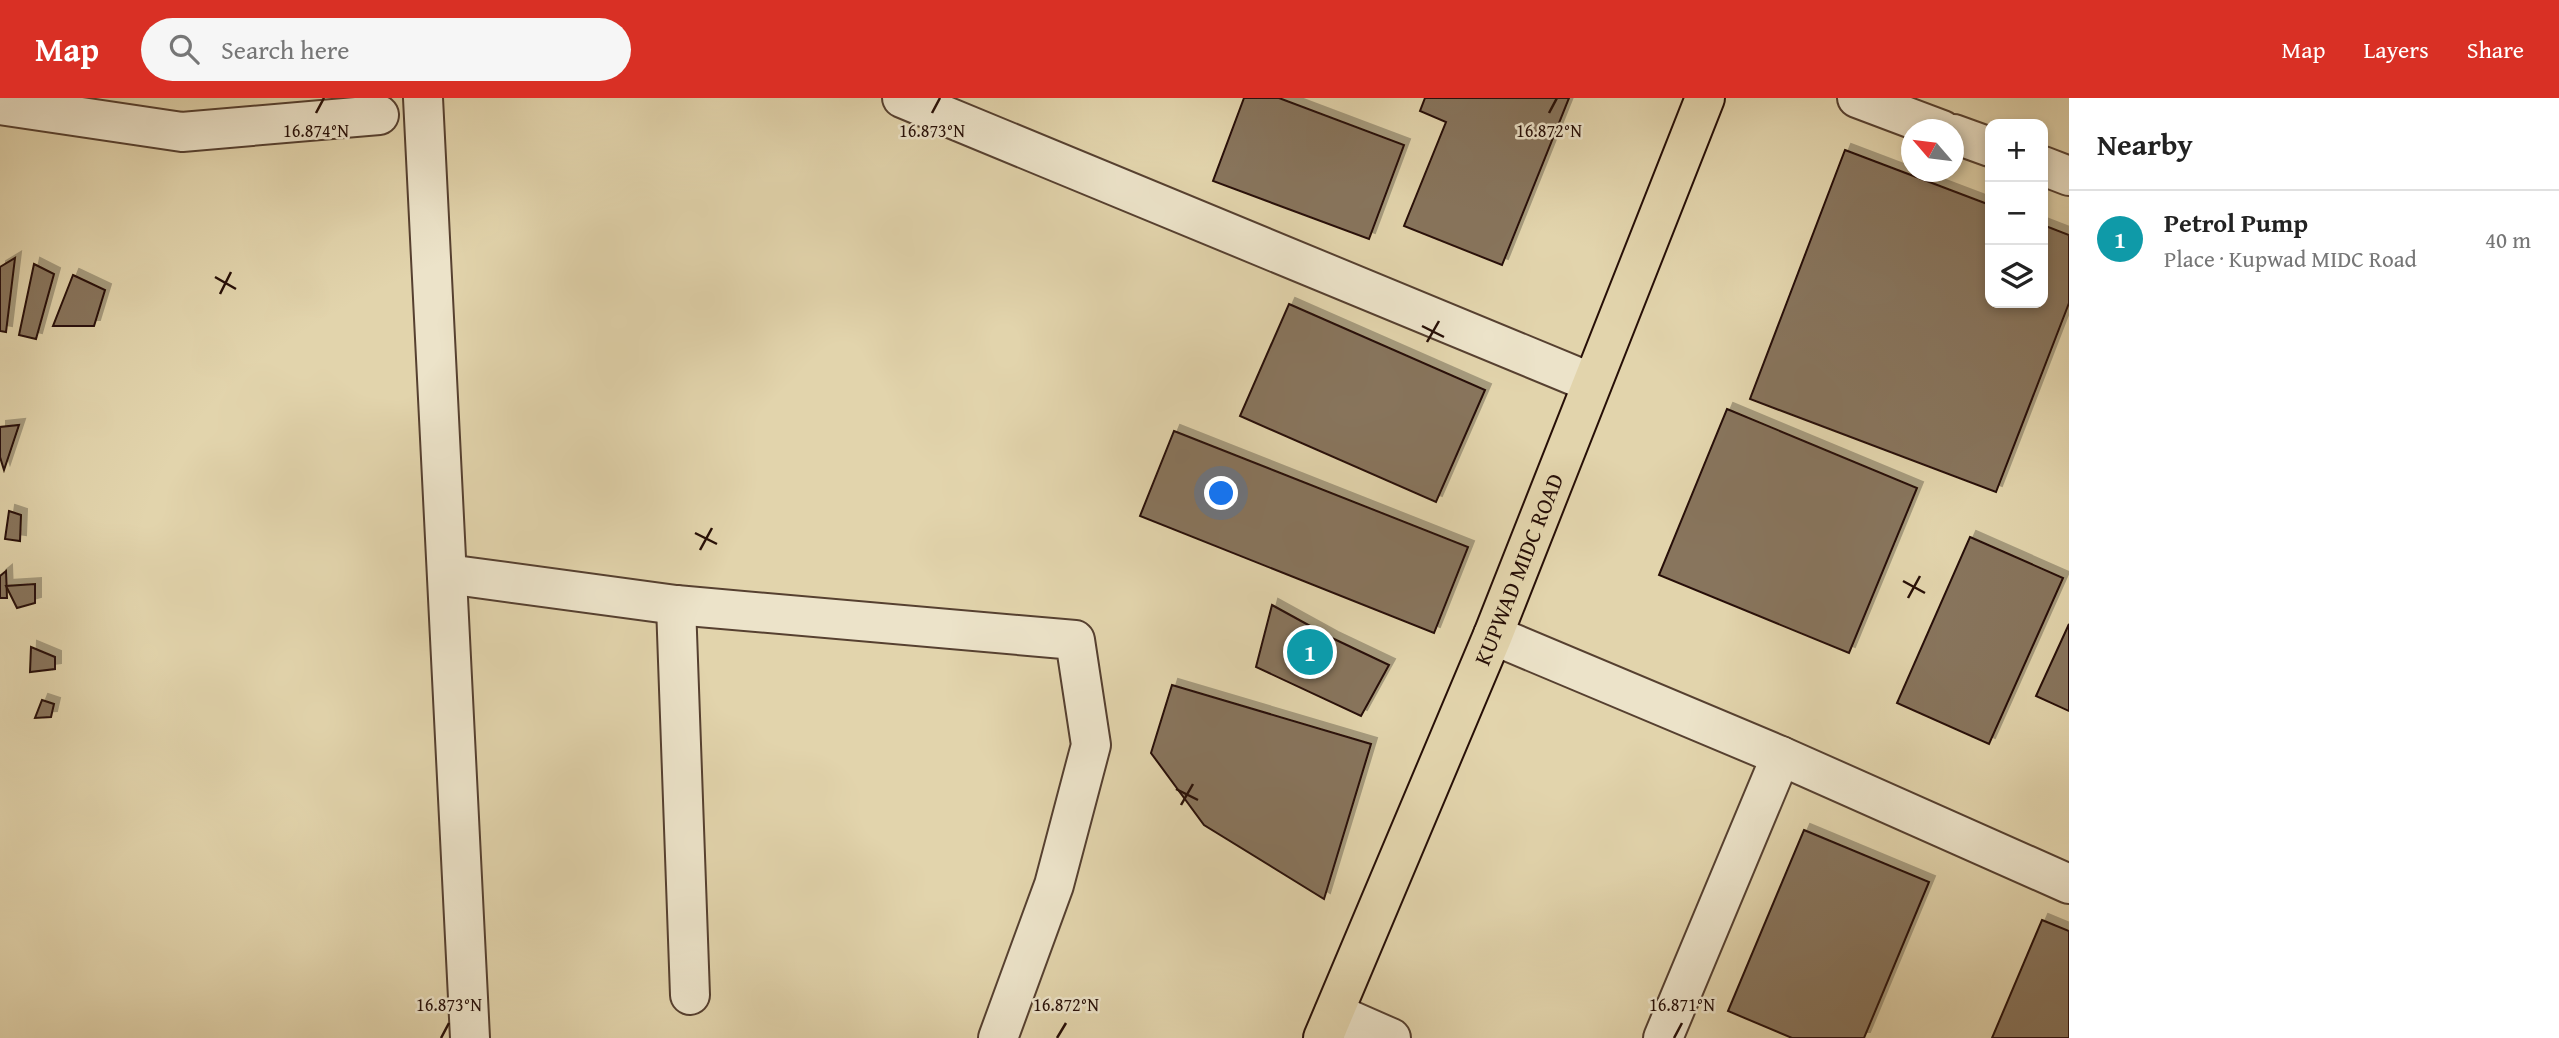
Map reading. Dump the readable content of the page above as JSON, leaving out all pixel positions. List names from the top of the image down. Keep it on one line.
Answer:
{"streets":{"main road":["KUPWAD MIDC ROAD"]},"north":"top left","page":{"header":"Map","search":"Search here","nav":["Map","Layers","Share"],"heading":"Nearby","map_buttons":["+","−"],"list":[{"mark":"1","name":"Petrol Pump","note":"Place · Kupwad MIDC Road","value":"40 m"}],"pins":"1"},"coordinates":["16.874°N","16.873°N","16.872°N","16.871°N"]}
